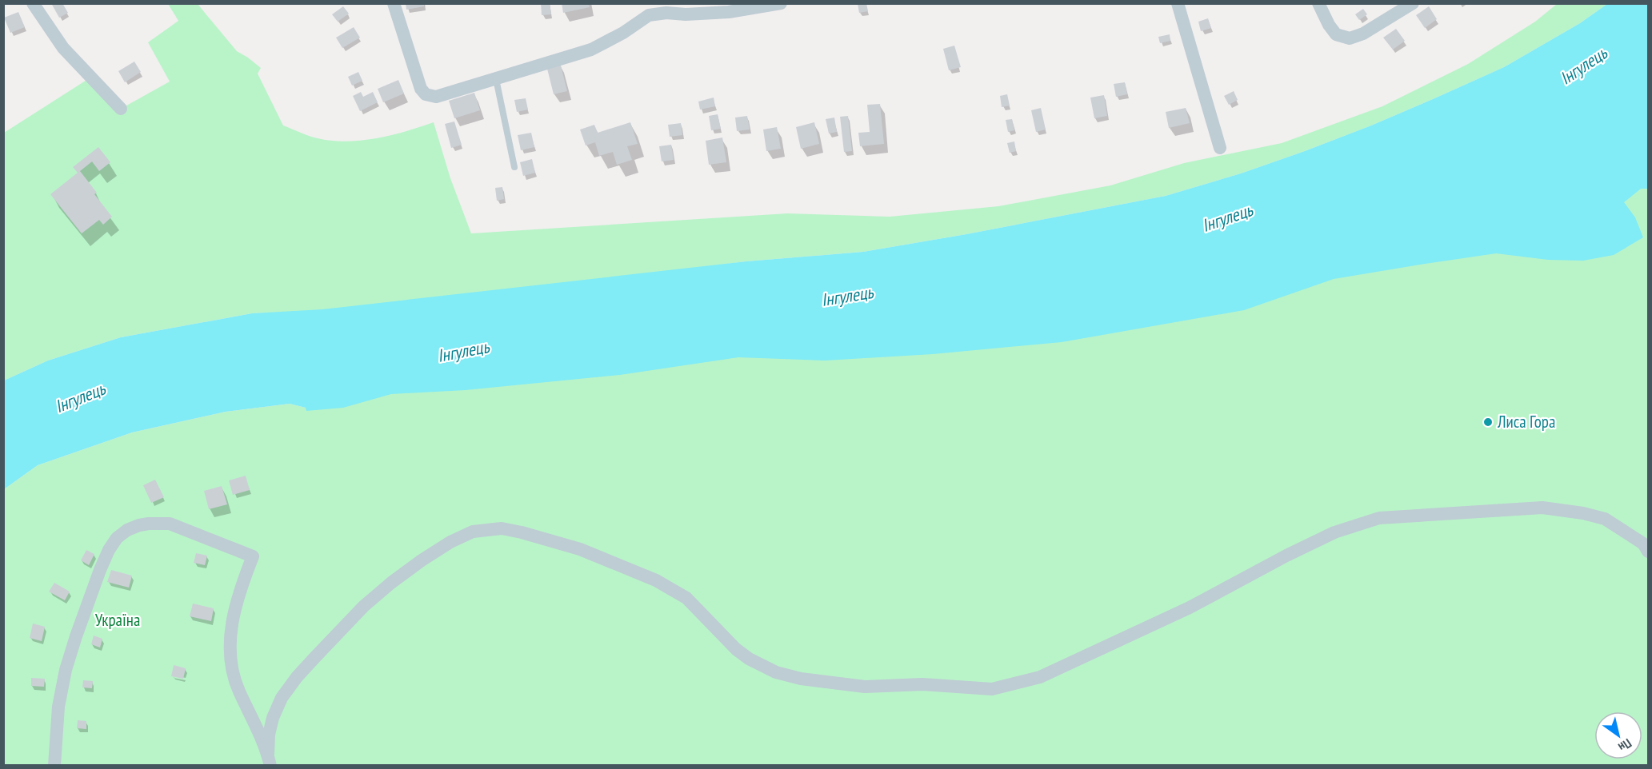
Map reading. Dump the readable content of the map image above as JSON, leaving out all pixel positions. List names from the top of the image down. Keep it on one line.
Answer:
{"water":["Інгулець"],"parks":["Україна"],"places":["Лиса Гора"],"north":"bottom right"}
